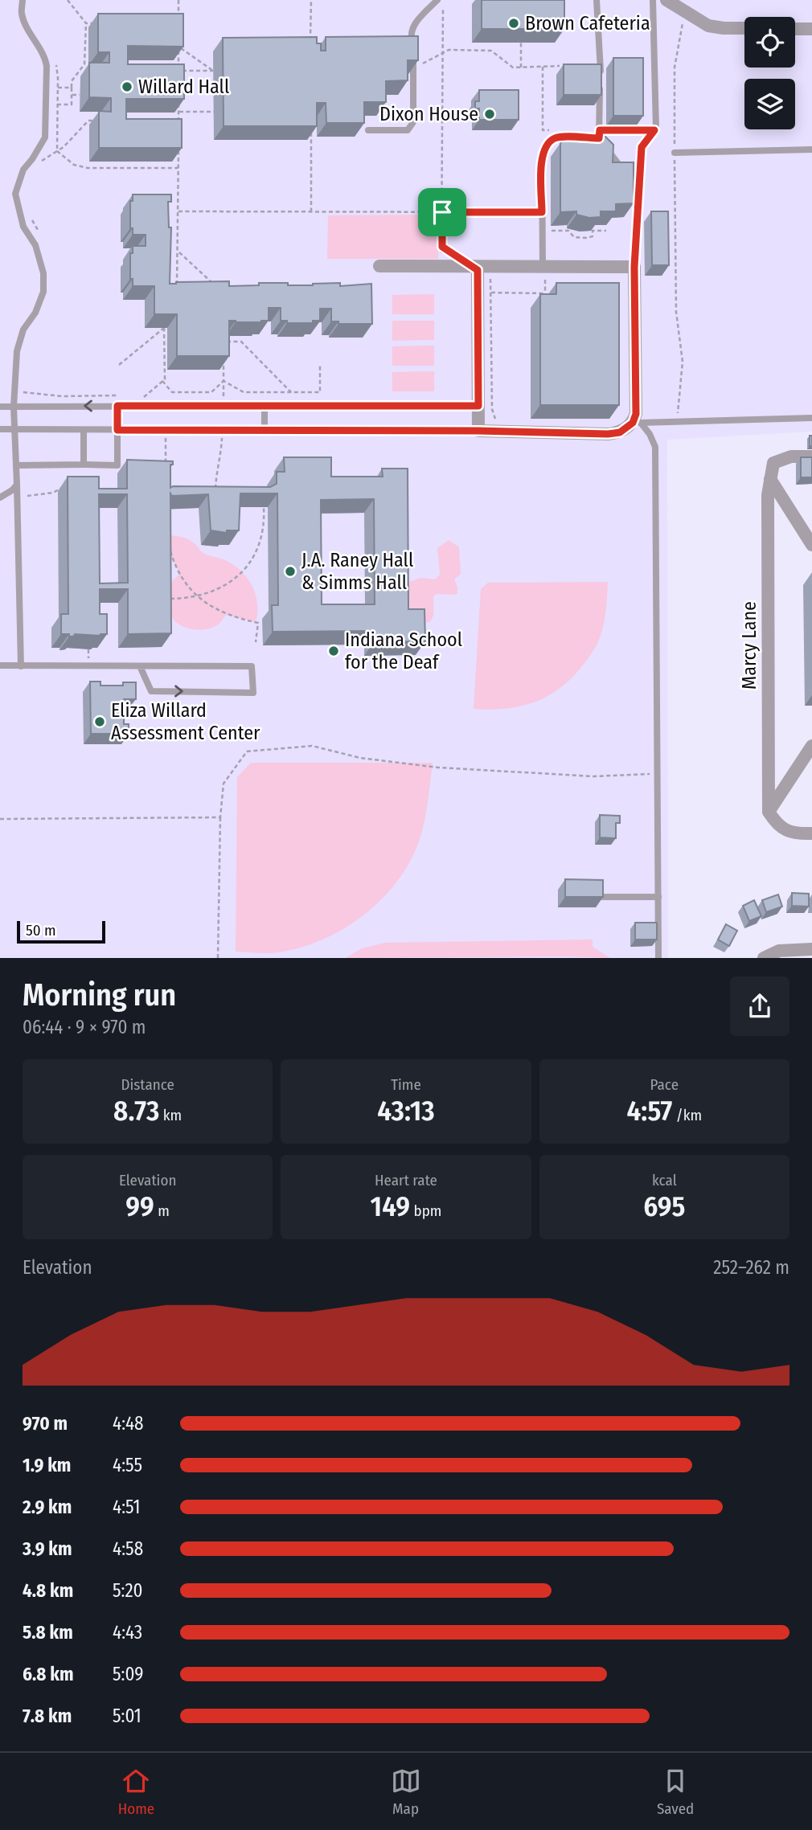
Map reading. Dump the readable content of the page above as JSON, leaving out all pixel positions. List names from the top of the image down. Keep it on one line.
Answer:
{"streets":{"street":["Marcy Lane"]},"places":["Brown Cafeteria","Willard Hall","Dixon House","J.A. Raney Hall & Simms Hall","Indiana School for the Deaf","Eliza Willard Assessment Center"],"scale_bar":"50 m","page":{"scale":"50 m","heading":["Morning run","06:44 · 9 × 970 m"],"stats":[["Distance","8.73 km"],["Time","43:13"],["Pace","4:57 /km"],["Elevation","99 m"],["Heart rate","149 bpm"],["kcal","695"]],"chart":["Elevation","252–262 m"],"list":[{"name":"970 m","note":"4:48"},{"name":"1.9 km","note":"4:55"},{"name":"2.9 km","note":"4:51"},{"name":"3.9 km","note":"4:58"},{"name":"4.8 km","note":"5:20"},{"name":"5.8 km","note":"4:43"},{"name":"6.8 km","note":"5:09"},{"name":"7.8 km","note":"5:01"}],"tabs":["Home","Map","Saved"]}}
